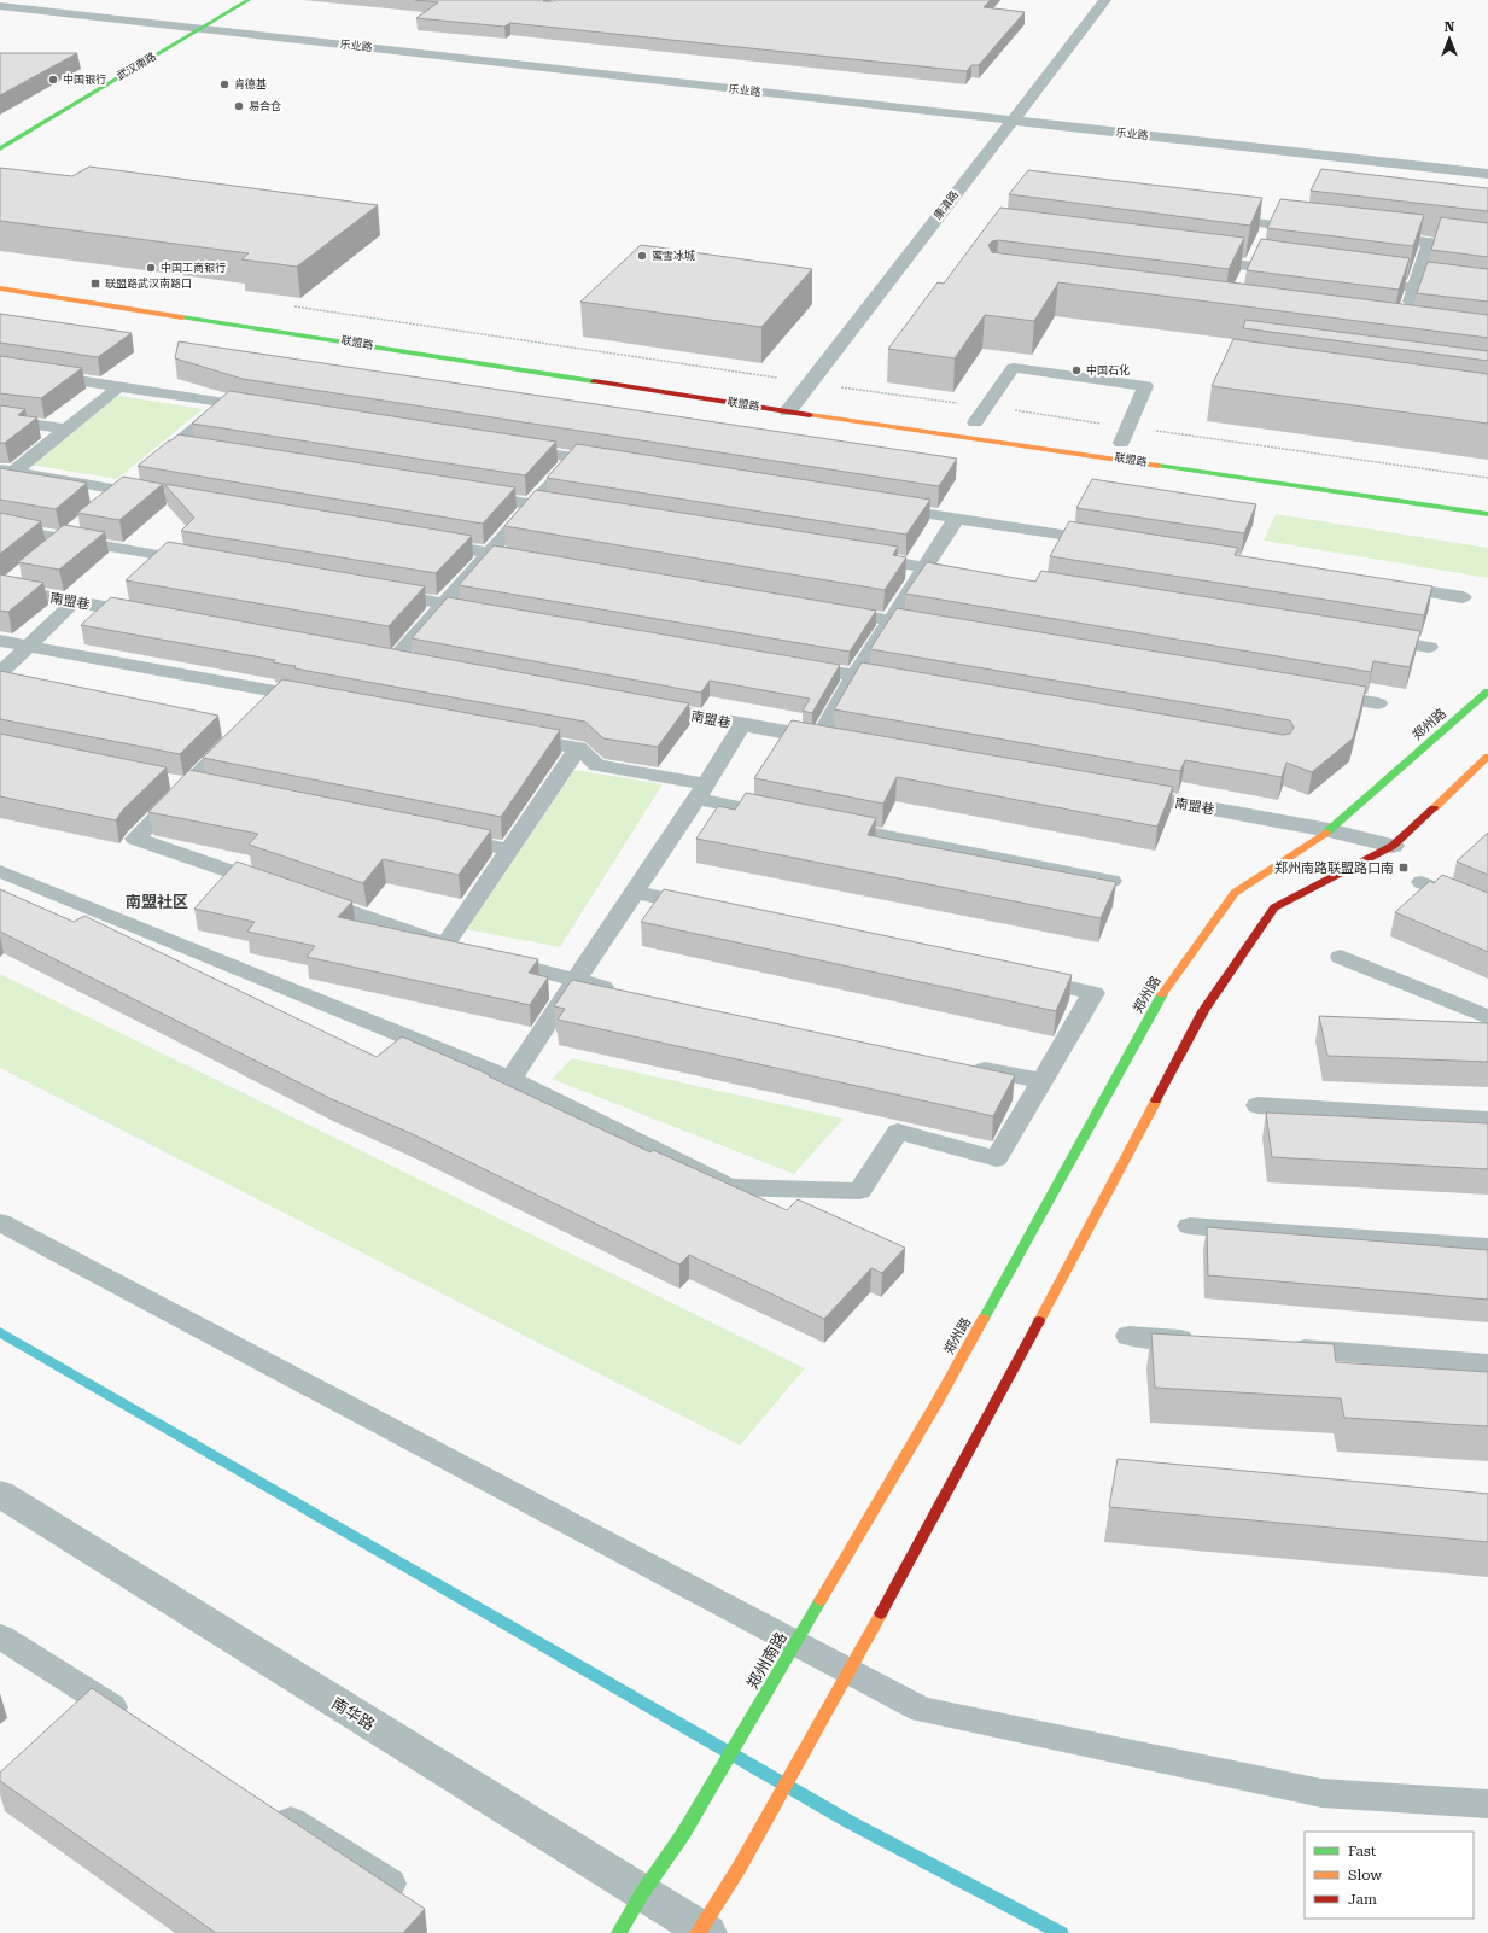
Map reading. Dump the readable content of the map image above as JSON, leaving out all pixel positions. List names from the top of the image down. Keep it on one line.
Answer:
{"streets":{"main road":["武汉南路","联盟路","郑州路","郑州南路"],"street":["乐业路","康滇路","南盟巷","南华路"]},"crossings":[["乐业路","武汉南路"],["乐业路","康滇路"],["康滇路","联盟路"],["南盟巷","郑州路"],["郑州路","郑州南路"],["郑州南路","南华路"]],"districts":["南盟社区"],"places":{"other":["中国银行","肯德基","易合仓","蜜雪冰城","中国工商银行","中国石化"],"transit":["联盟路武汉南路口","郑州南路联盟路口南"]},"legend":["Fast","Slow","Jam"],"north":"top"}
